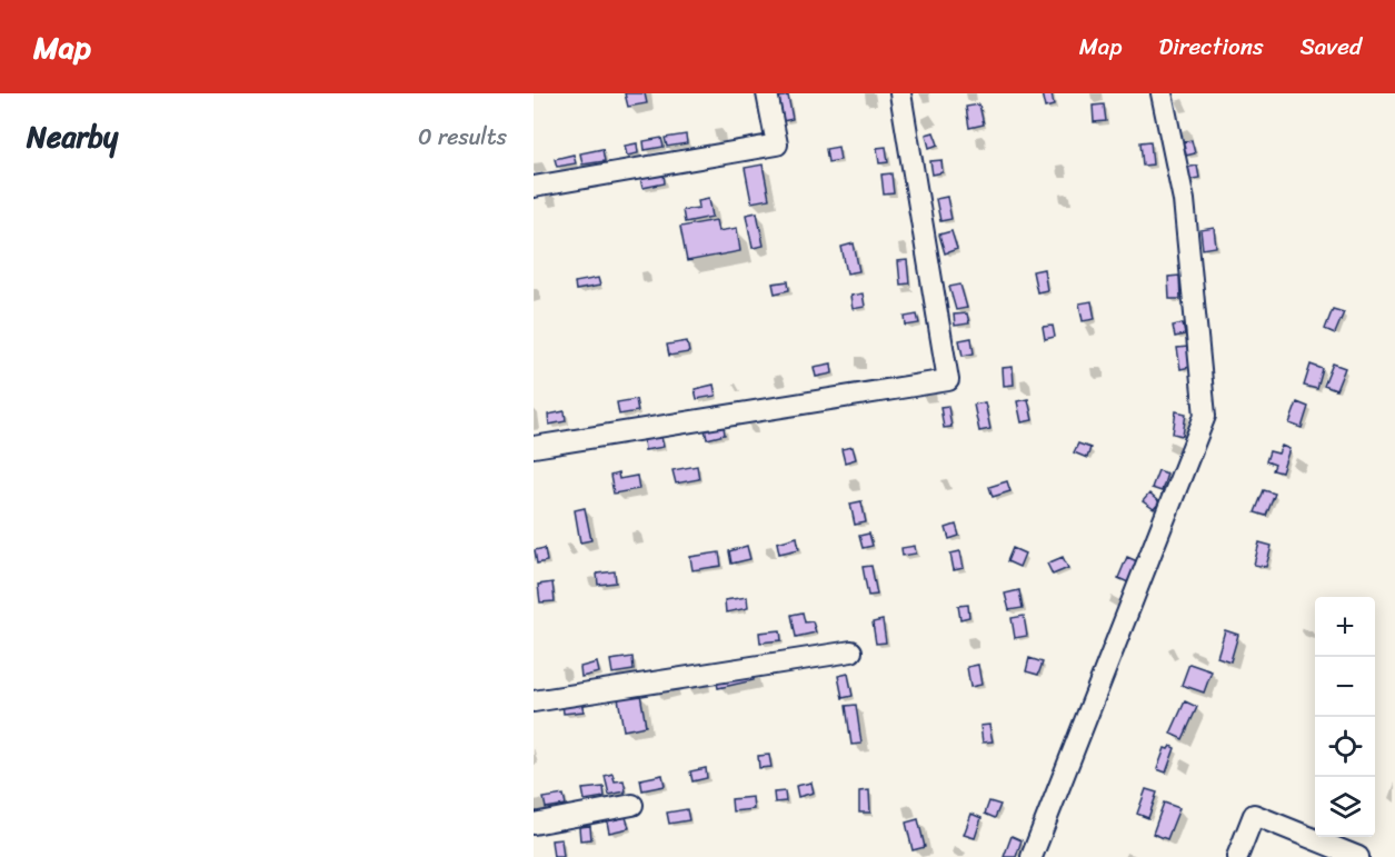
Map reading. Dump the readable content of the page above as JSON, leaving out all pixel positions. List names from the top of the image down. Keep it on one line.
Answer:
{"page":{"header":"Map","nav":["Map","Directions","Saved"],"heading":["Nearby","0 results"],"map_buttons":["+","−"]}}
